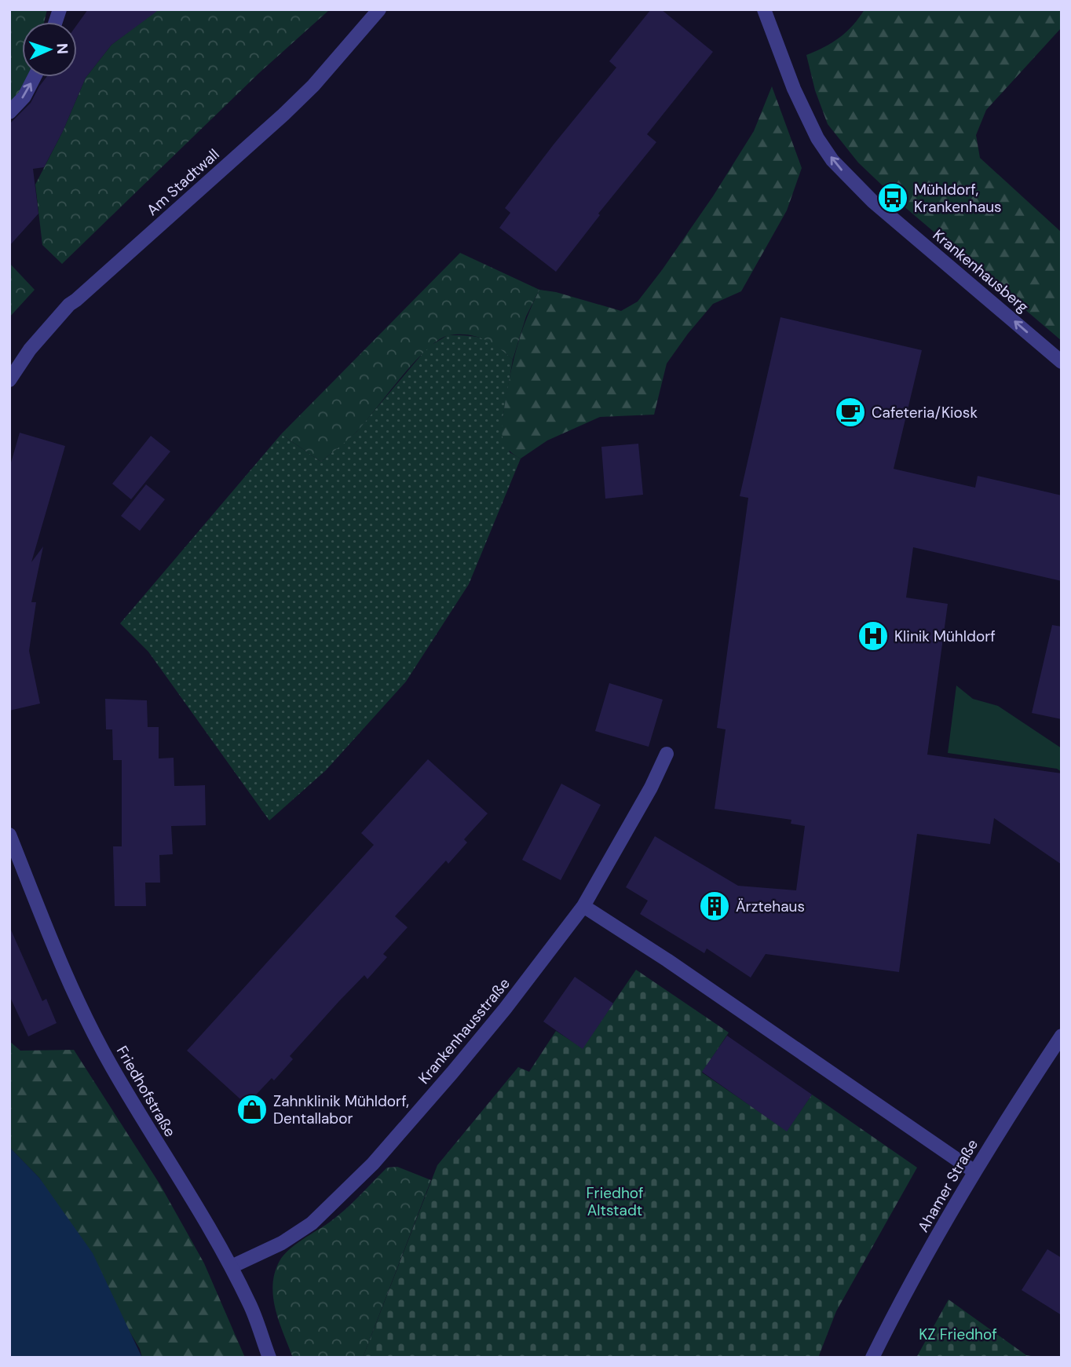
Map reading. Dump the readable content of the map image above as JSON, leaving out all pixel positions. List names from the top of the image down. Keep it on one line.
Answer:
{"streets":{"street":["Am Stadtwall","Krankenhausberg","Krankenhausstraße","Friedhofstraße","Ahamer Straße"]},"crossings":[["Krankenhausstraße","Friedhofstraße"]],"one_way":["Krankenhausberg"],"parks":["Friedhof Altstadt","KZ Friedhof"],"places":{"bus stop":["Mühldorf, Krankenhaus"],"cafe":["Cafeteria/Kiosk"],"hospital":["Klinik Mühldorf"],"building":["Ärztehaus"],"shop":["Zahnklinik Mühldorf, Dentallabor"]},"north":"right"}
